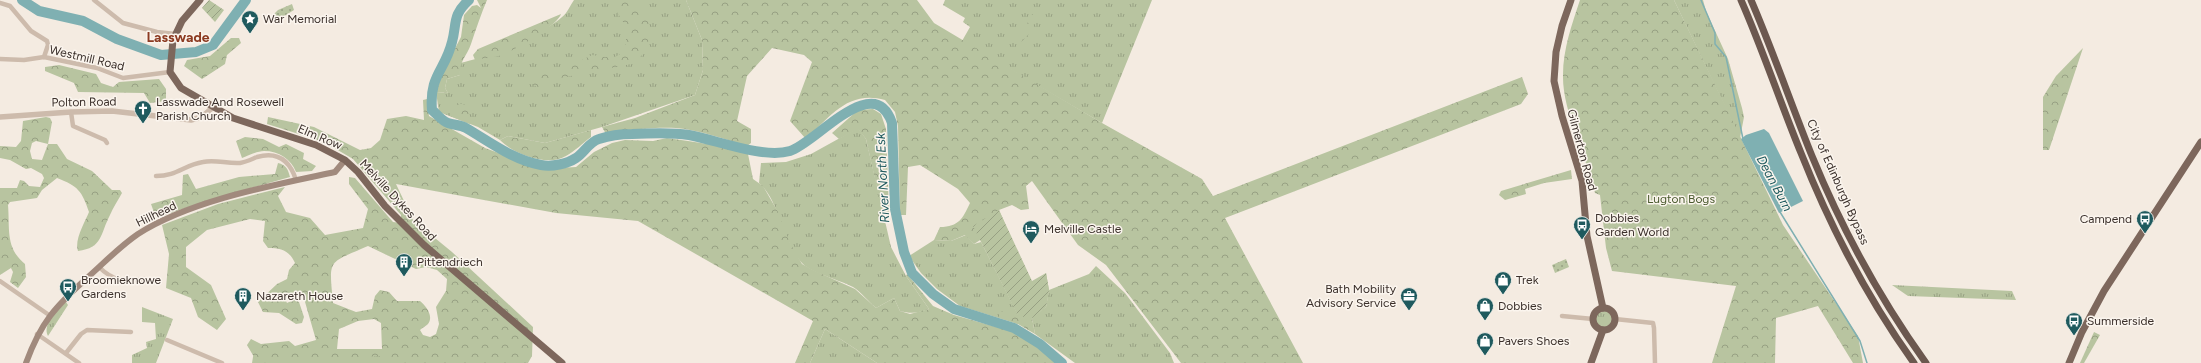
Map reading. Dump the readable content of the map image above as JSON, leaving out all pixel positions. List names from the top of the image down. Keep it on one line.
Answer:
{"streets":{"highway":["City of Edinburgh Bypass"],"main road":["Elm Row","Gilmerton Road","Melville Dykes Road","Hillhead"],"street":["Westmill Road","Polton Road"]},"crossings":[["Westmill Road","Elm Row"],["Polton Road","Elm Row"],["Elm Row","Melville Dykes Road"],["Elm Row","Hillhead"],["Melville Dykes Road","Hillhead"]],"districts":["Lasswade"],"water":["River North Esk","Dean Burn"],"parks":["Lugton Bogs"],"places":{"place":["War Memorial"],"church":["Lasswade And Rosewell Parish Church"],"bus stop":["Campend","Dobbies Garden World","Broomieknowe Gardens","Summerside"],"hotel":["Melville Castle"],"building":["Pittendriech","Nazareth House"],"shop":["Trek","Dobbies","Pavers Shoes"],"office":["Bath Mobility Advisory Service"]}}
